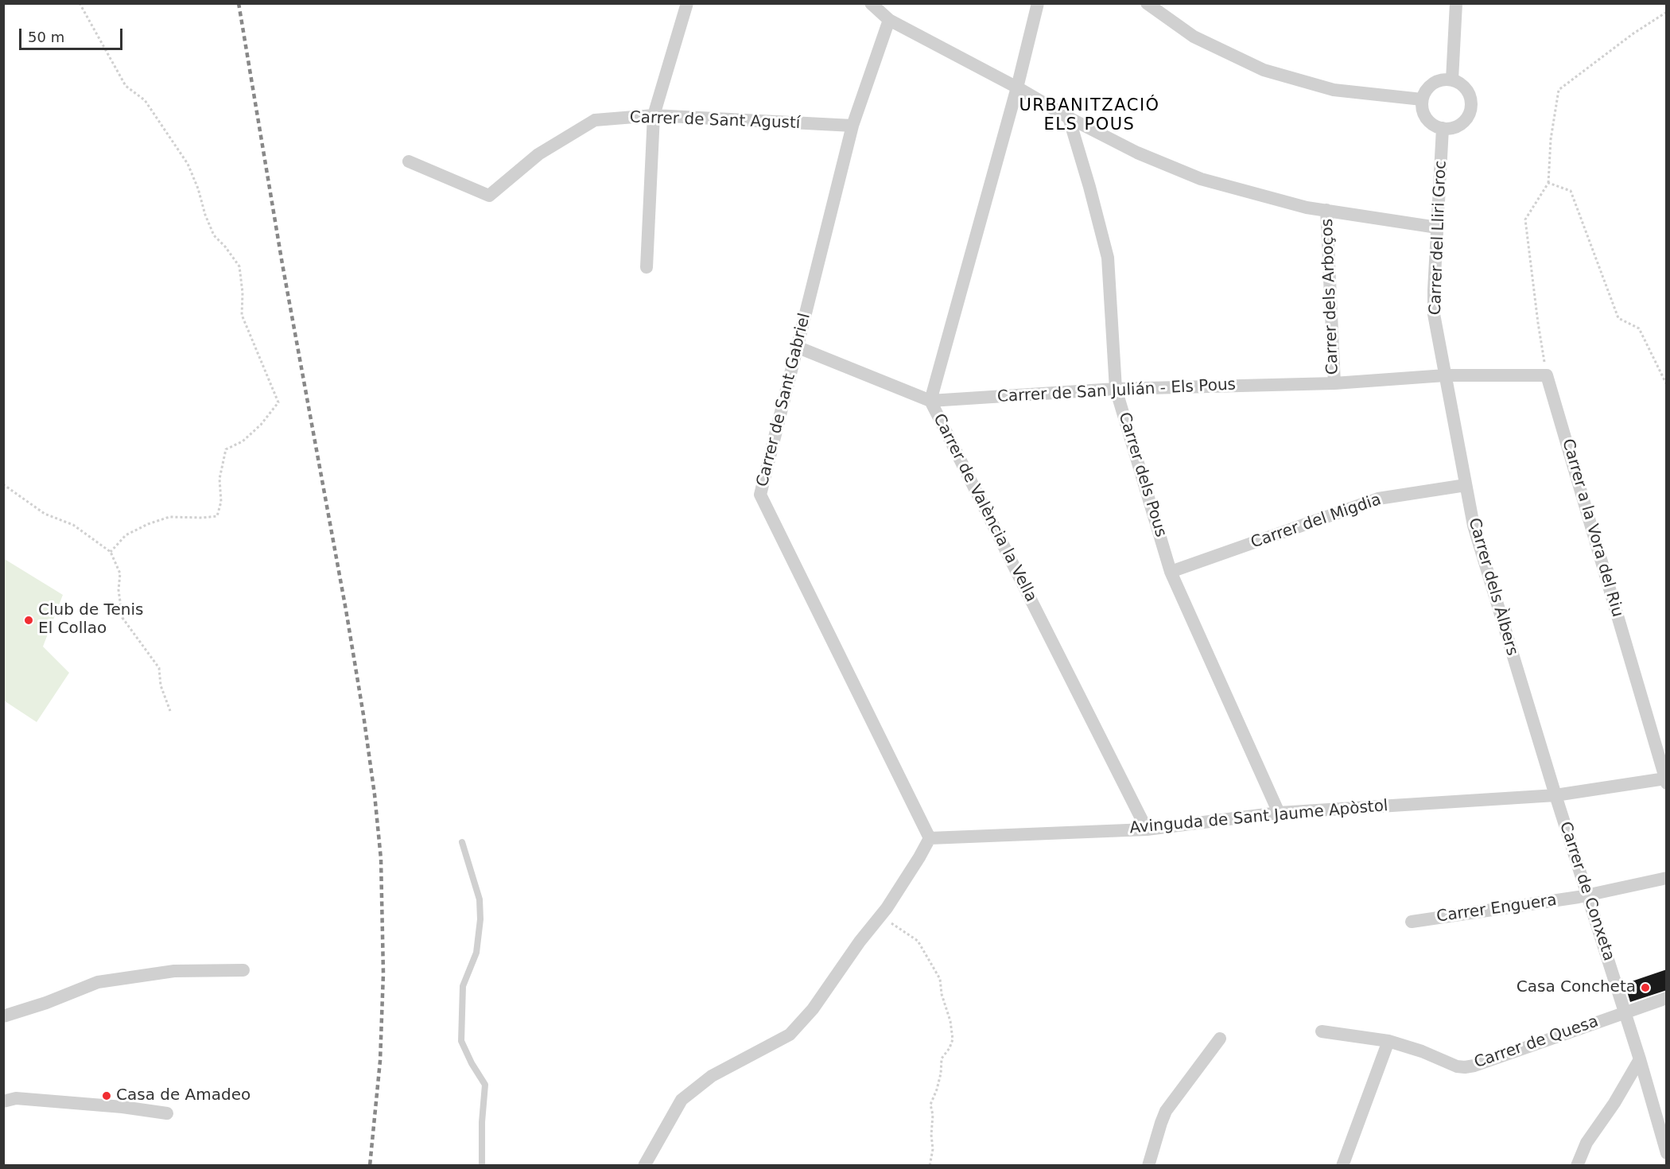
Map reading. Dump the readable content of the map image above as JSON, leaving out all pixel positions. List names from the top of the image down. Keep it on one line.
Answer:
{"streets":{"street":["Carrer de Sant Agustí","Carrer del Lliri Groc","Carrer dels Arboços","Carrer de San Julián - Els Pous","Carrer de Sant Gabriel","Carrer dels Pous","Carrer de València la Vella","Carrer del Migdia","Carrer a la Vora del Riu","Carrer dels Àlbers","Avinguda de Sant Jaume Apòstol","Carrer de Conxeta","Carrer Enguera","Carrer de Quesa"]},"crossings":[["Carrer de Sant Agustí","Carrer de Sant Gabriel"],["Carrer del Lliri Groc","Carrer de San Julián - Els Pous"],["Carrer del Lliri Groc","Carrer dels Àlbers"],["Carrer dels Arboços","Carrer de San Julián - Els Pous"],["Carrer de San Julián - Els Pous","Carrer de Sant Gabriel"],["Carrer de San Julián - Els Pous","Carrer dels Pous"],["Carrer de San Julián - Els Pous","Carrer de València la Vella"],["Carrer de San Julián - Els Pous","Carrer dels Àlbers"],["Carrer de Sant Gabriel","Avinguda de Sant Jaume Apòstol"],["Carrer dels Pous","Carrer del Migdia"],["Carrer dels Pous","Avinguda de Sant Jaume Apòstol"],["Carrer de València la Vella","Avinguda de Sant Jaume Apòstol"],["Carrer del Migdia","Carrer dels Àlbers"],["Carrer a la Vora del Riu","Avinguda de Sant Jaume Apòstol"],["Carrer dels Àlbers","Avinguda de Sant Jaume Apòstol"],["Carrer dels Àlbers","Carrer de Conxeta"],["Avinguda de Sant Jaume Apòstol","Carrer de Conxeta"],["Carrer de Conxeta","Carrer Enguera"],["Carrer de Conxeta","Carrer de Quesa"]],"districts":["URBANITZACIÓ ELS POUS"],"places":["Club de Tenis El Collao","Casa Concheta","Casa de Amadeo"],"scale_bar":"50 m"}
